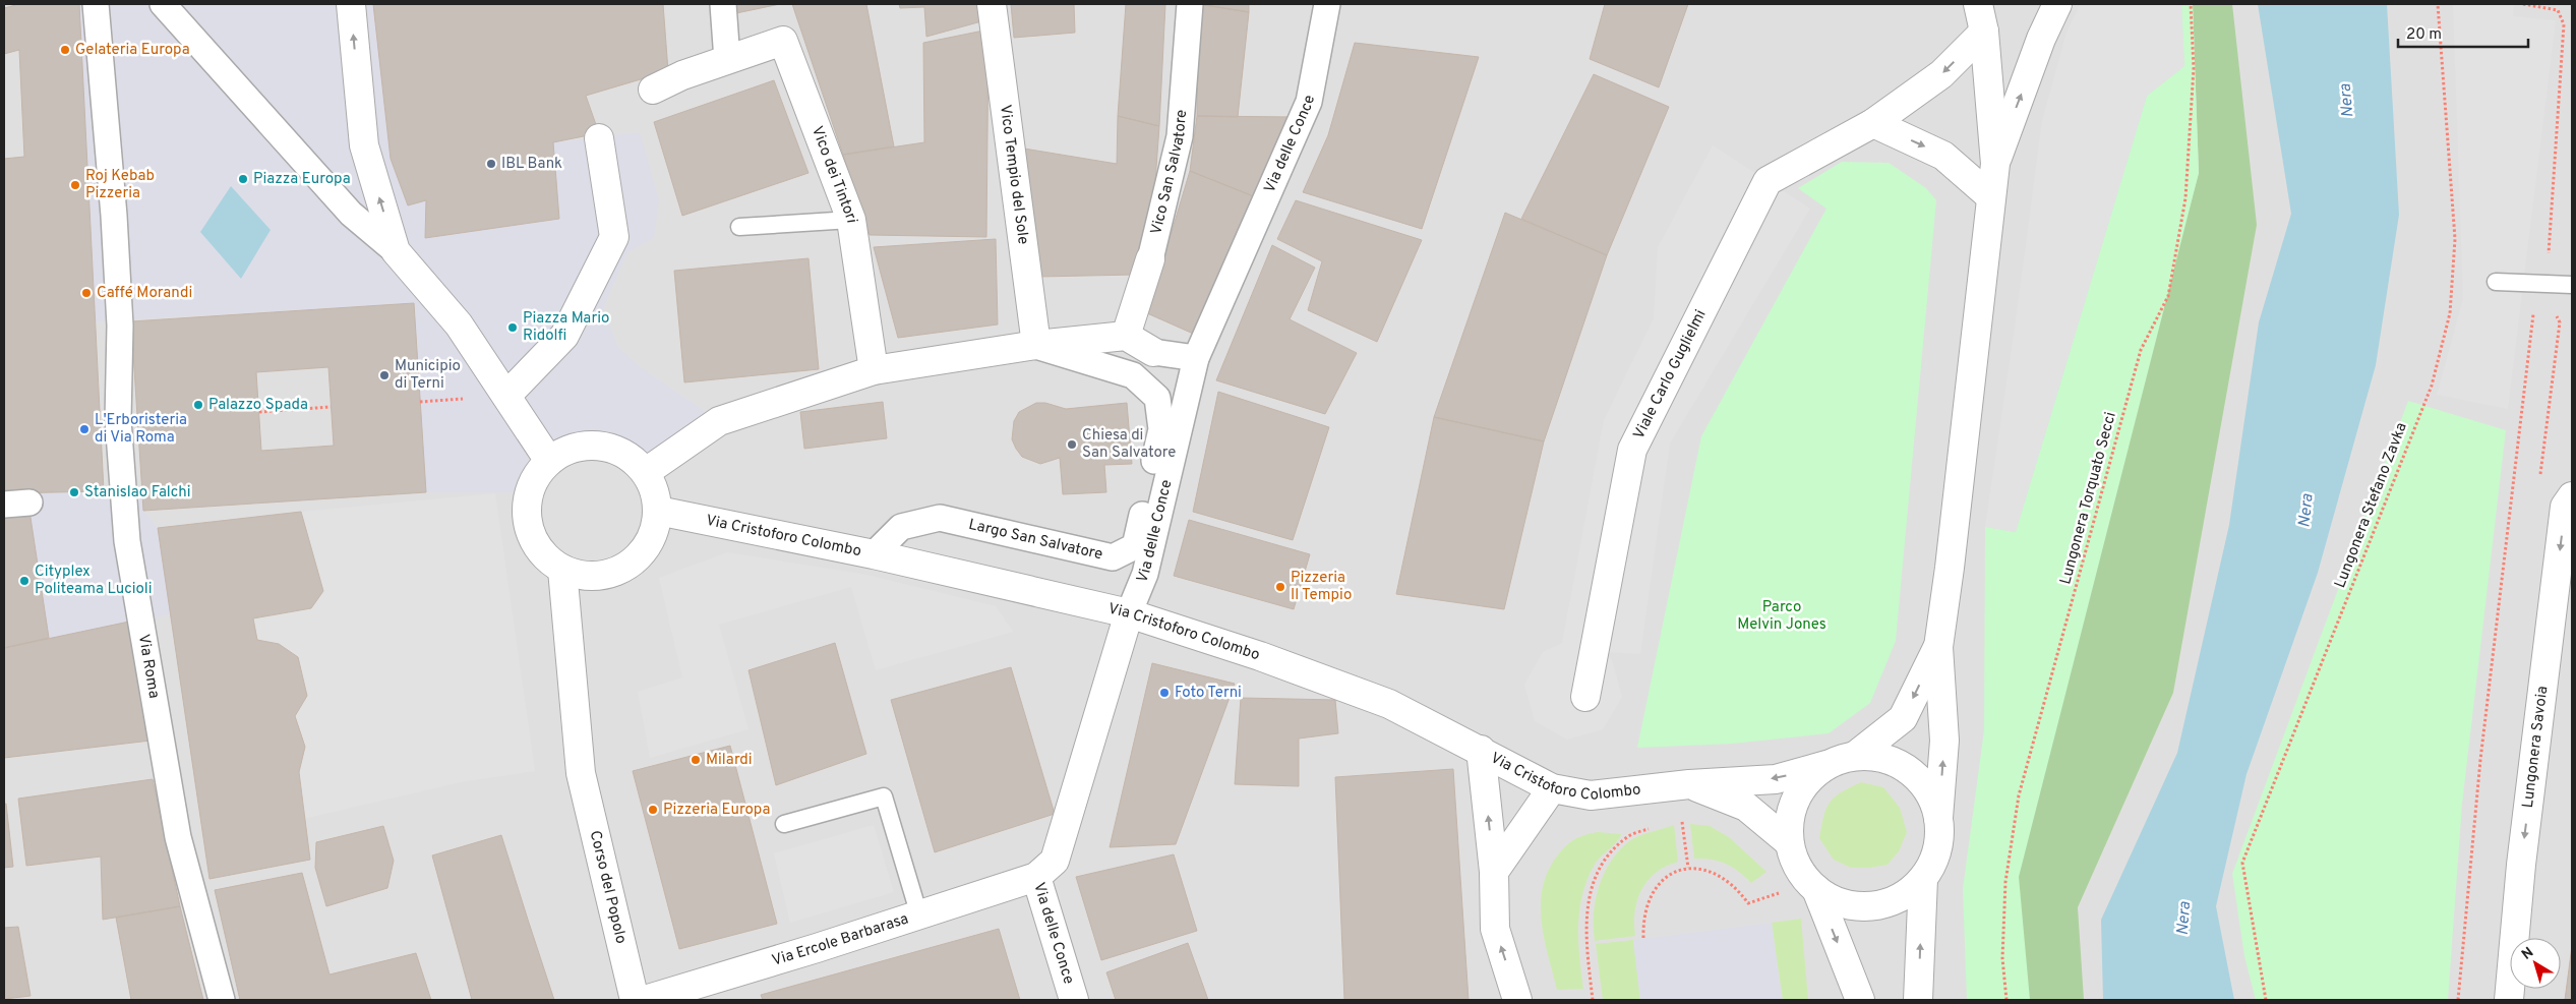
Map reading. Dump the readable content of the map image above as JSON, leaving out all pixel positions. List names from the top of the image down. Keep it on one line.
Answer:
{"streets":{"street":["Via delle Conce","Vico San Salvatore","Vico dei Tintori","Vico Tempio del Sole","Viale Carlo Guglielmi","Via Cristoforo Colombo","Largo San Salvatore","Via Roma","Lungonera Savoia","Corso del Popolo","Via Ercole Barbarasa"],"path":["Lungonera Torquato Secci","Lungonera Stefano Zavka"]},"crossings":[["Via delle Conce","Via Cristoforo Colombo"],["Via delle Conce","Via Ercole Barbarasa"],["Vico San Salvatore","Largo San Salvatore"],["Vico dei Tintori","Largo San Salvatore"],["Vico Tempio del Sole","Largo San Salvatore"],["Via Cristoforo Colombo","Largo San Salvatore"],["Via Cristoforo Colombo","Corso del Popolo"],["Largo San Salvatore","Corso del Popolo"]],"one_way":["Lungonera Savoia"],"water":["Nera"],"parks":["Parco Melvin Jones"],"places":["Gelateria Europa","IBL Bank","Piazza Europa","Roj Kebab Pizzeria","Caffé Morandi","Piazza Mario Ridolfi","Municipio di Terni","Palazzo Spada","L'Erboristeria di Via Roma","Chiesa di San Salvatore","Stanislao Falchi","Cityplex Politeama Lucioli","Pizzeria Il Tempio","Foto Terni","Milardi","Pizzeria Europa"],"scale_bar":"20 m","north":"top left"}
